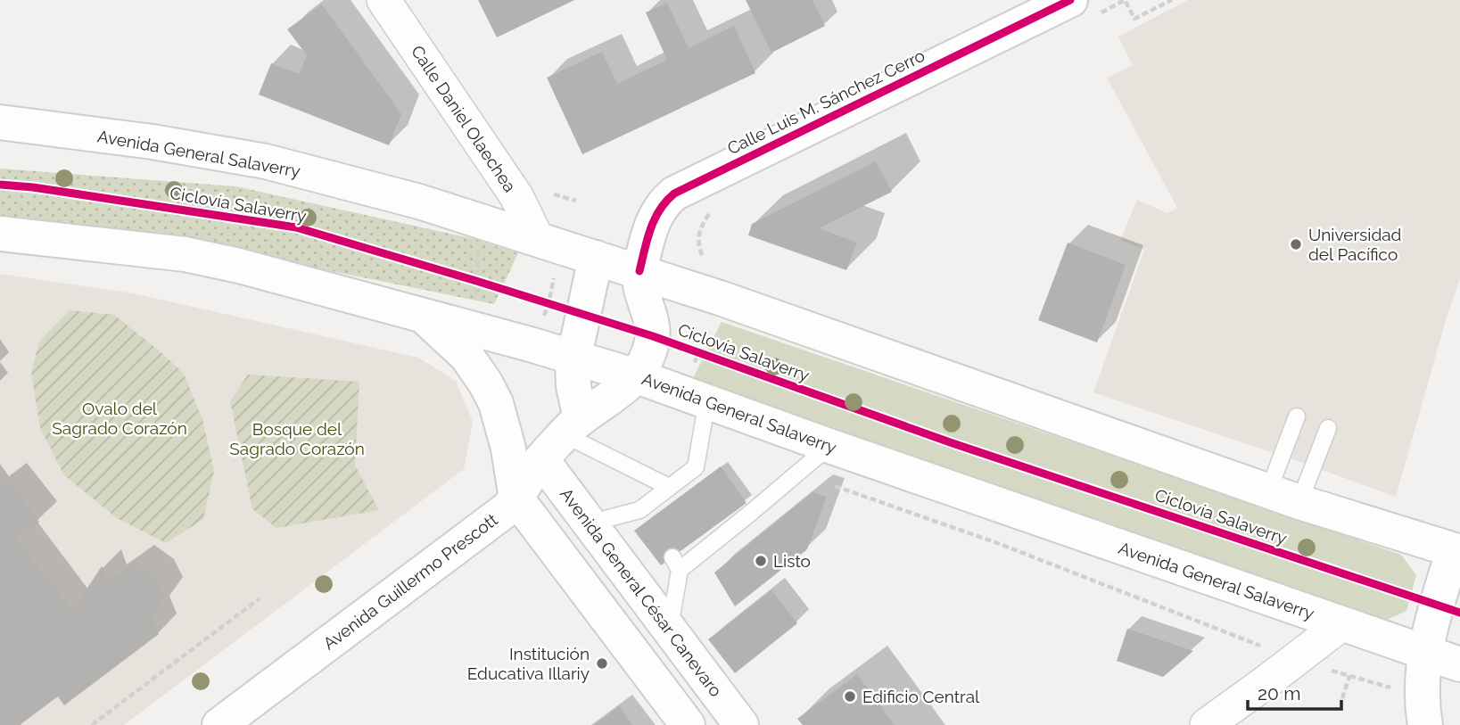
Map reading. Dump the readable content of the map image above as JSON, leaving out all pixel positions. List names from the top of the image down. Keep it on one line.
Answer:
{"streets":{"main road":["Calle Luis M. Sánchez Cerro","Avenida General Salaverry","Avenida Guillermo Prescott","Avenida General César Canevaro"],"street":["Calle Daniel Olaechea"],"cycle path":["Ciclovía Salaverry"]},"crossings":[["Calle Luis M. Sánchez Cerro","Avenida General Salaverry"],["Calle Daniel Olaechea","Avenida General Salaverry"],["Avenida General Salaverry","Avenida Guillermo Prescott"],["Ciclovía Salaverry","Avenida Guillermo Prescott"],["Avenida Guillermo Prescott","Avenida General César Canevaro"]],"parks":["Ovalo del Sagrado Corazón","Bosque del Sagrado Corazón"],"places":["Universidad del Pacífico","Listo","Institución Educativa Illariy","Edificio Central"],"scale_bar":"20 m"}
